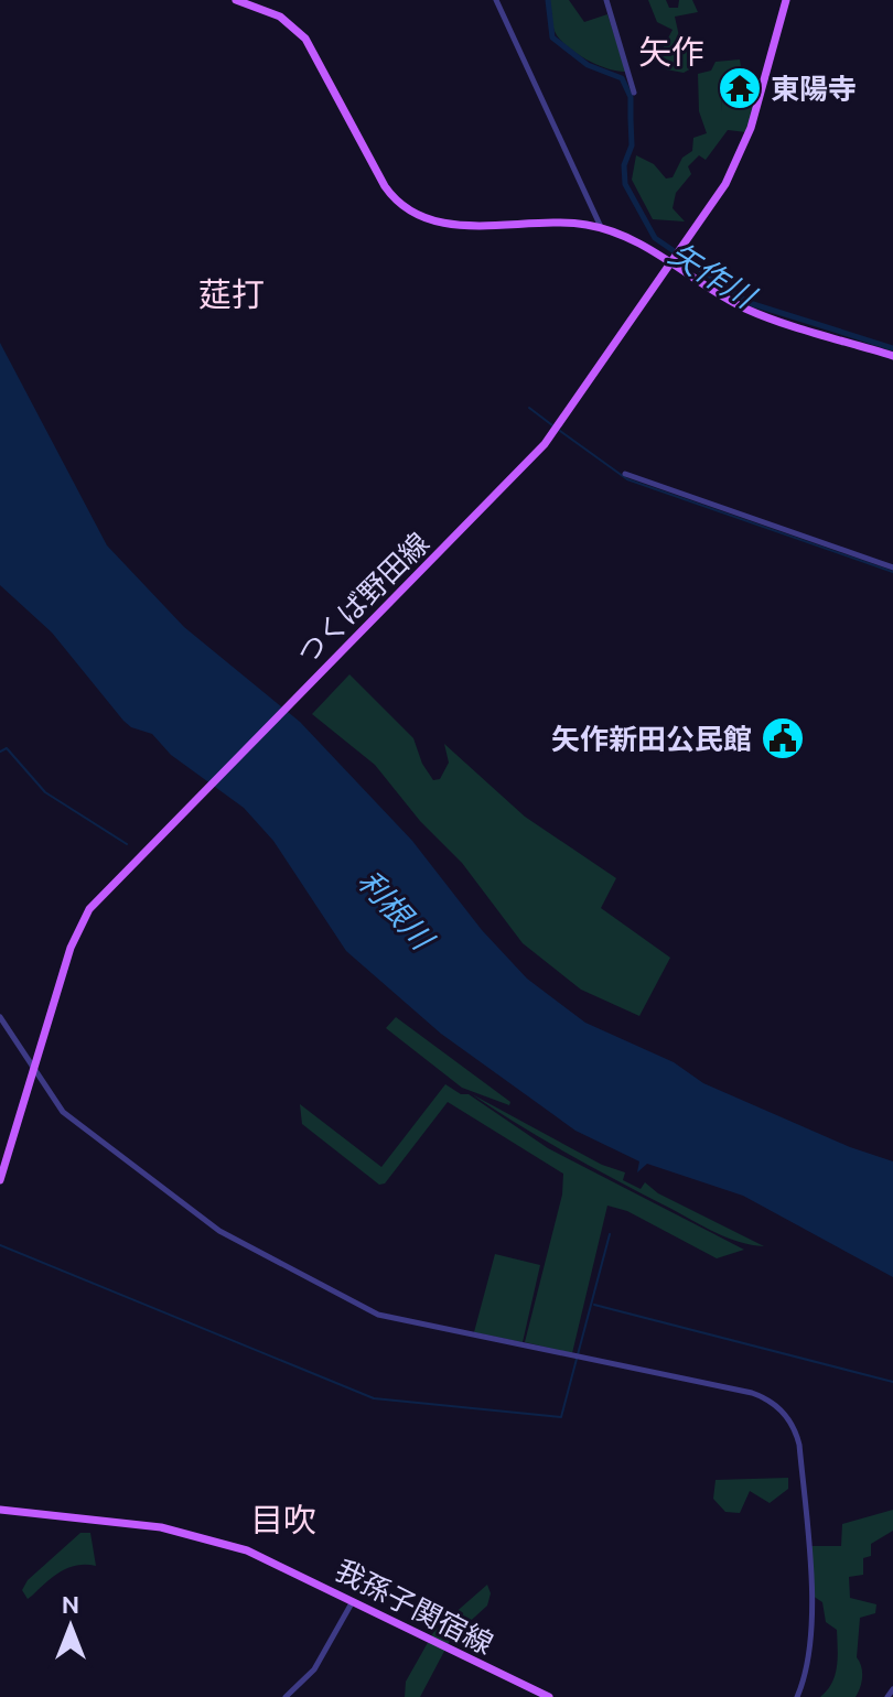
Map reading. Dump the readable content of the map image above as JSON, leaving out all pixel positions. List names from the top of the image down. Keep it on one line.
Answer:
{"streets":{"main road":["つくば野田線","我孫子関宿線"]},"districts":["矢作","莚打","目吹"],"water":["矢作川","利根川"],"places":{"temple":["東陽寺"],"public building":["矢作新田公民館"]},"north":"top"}
